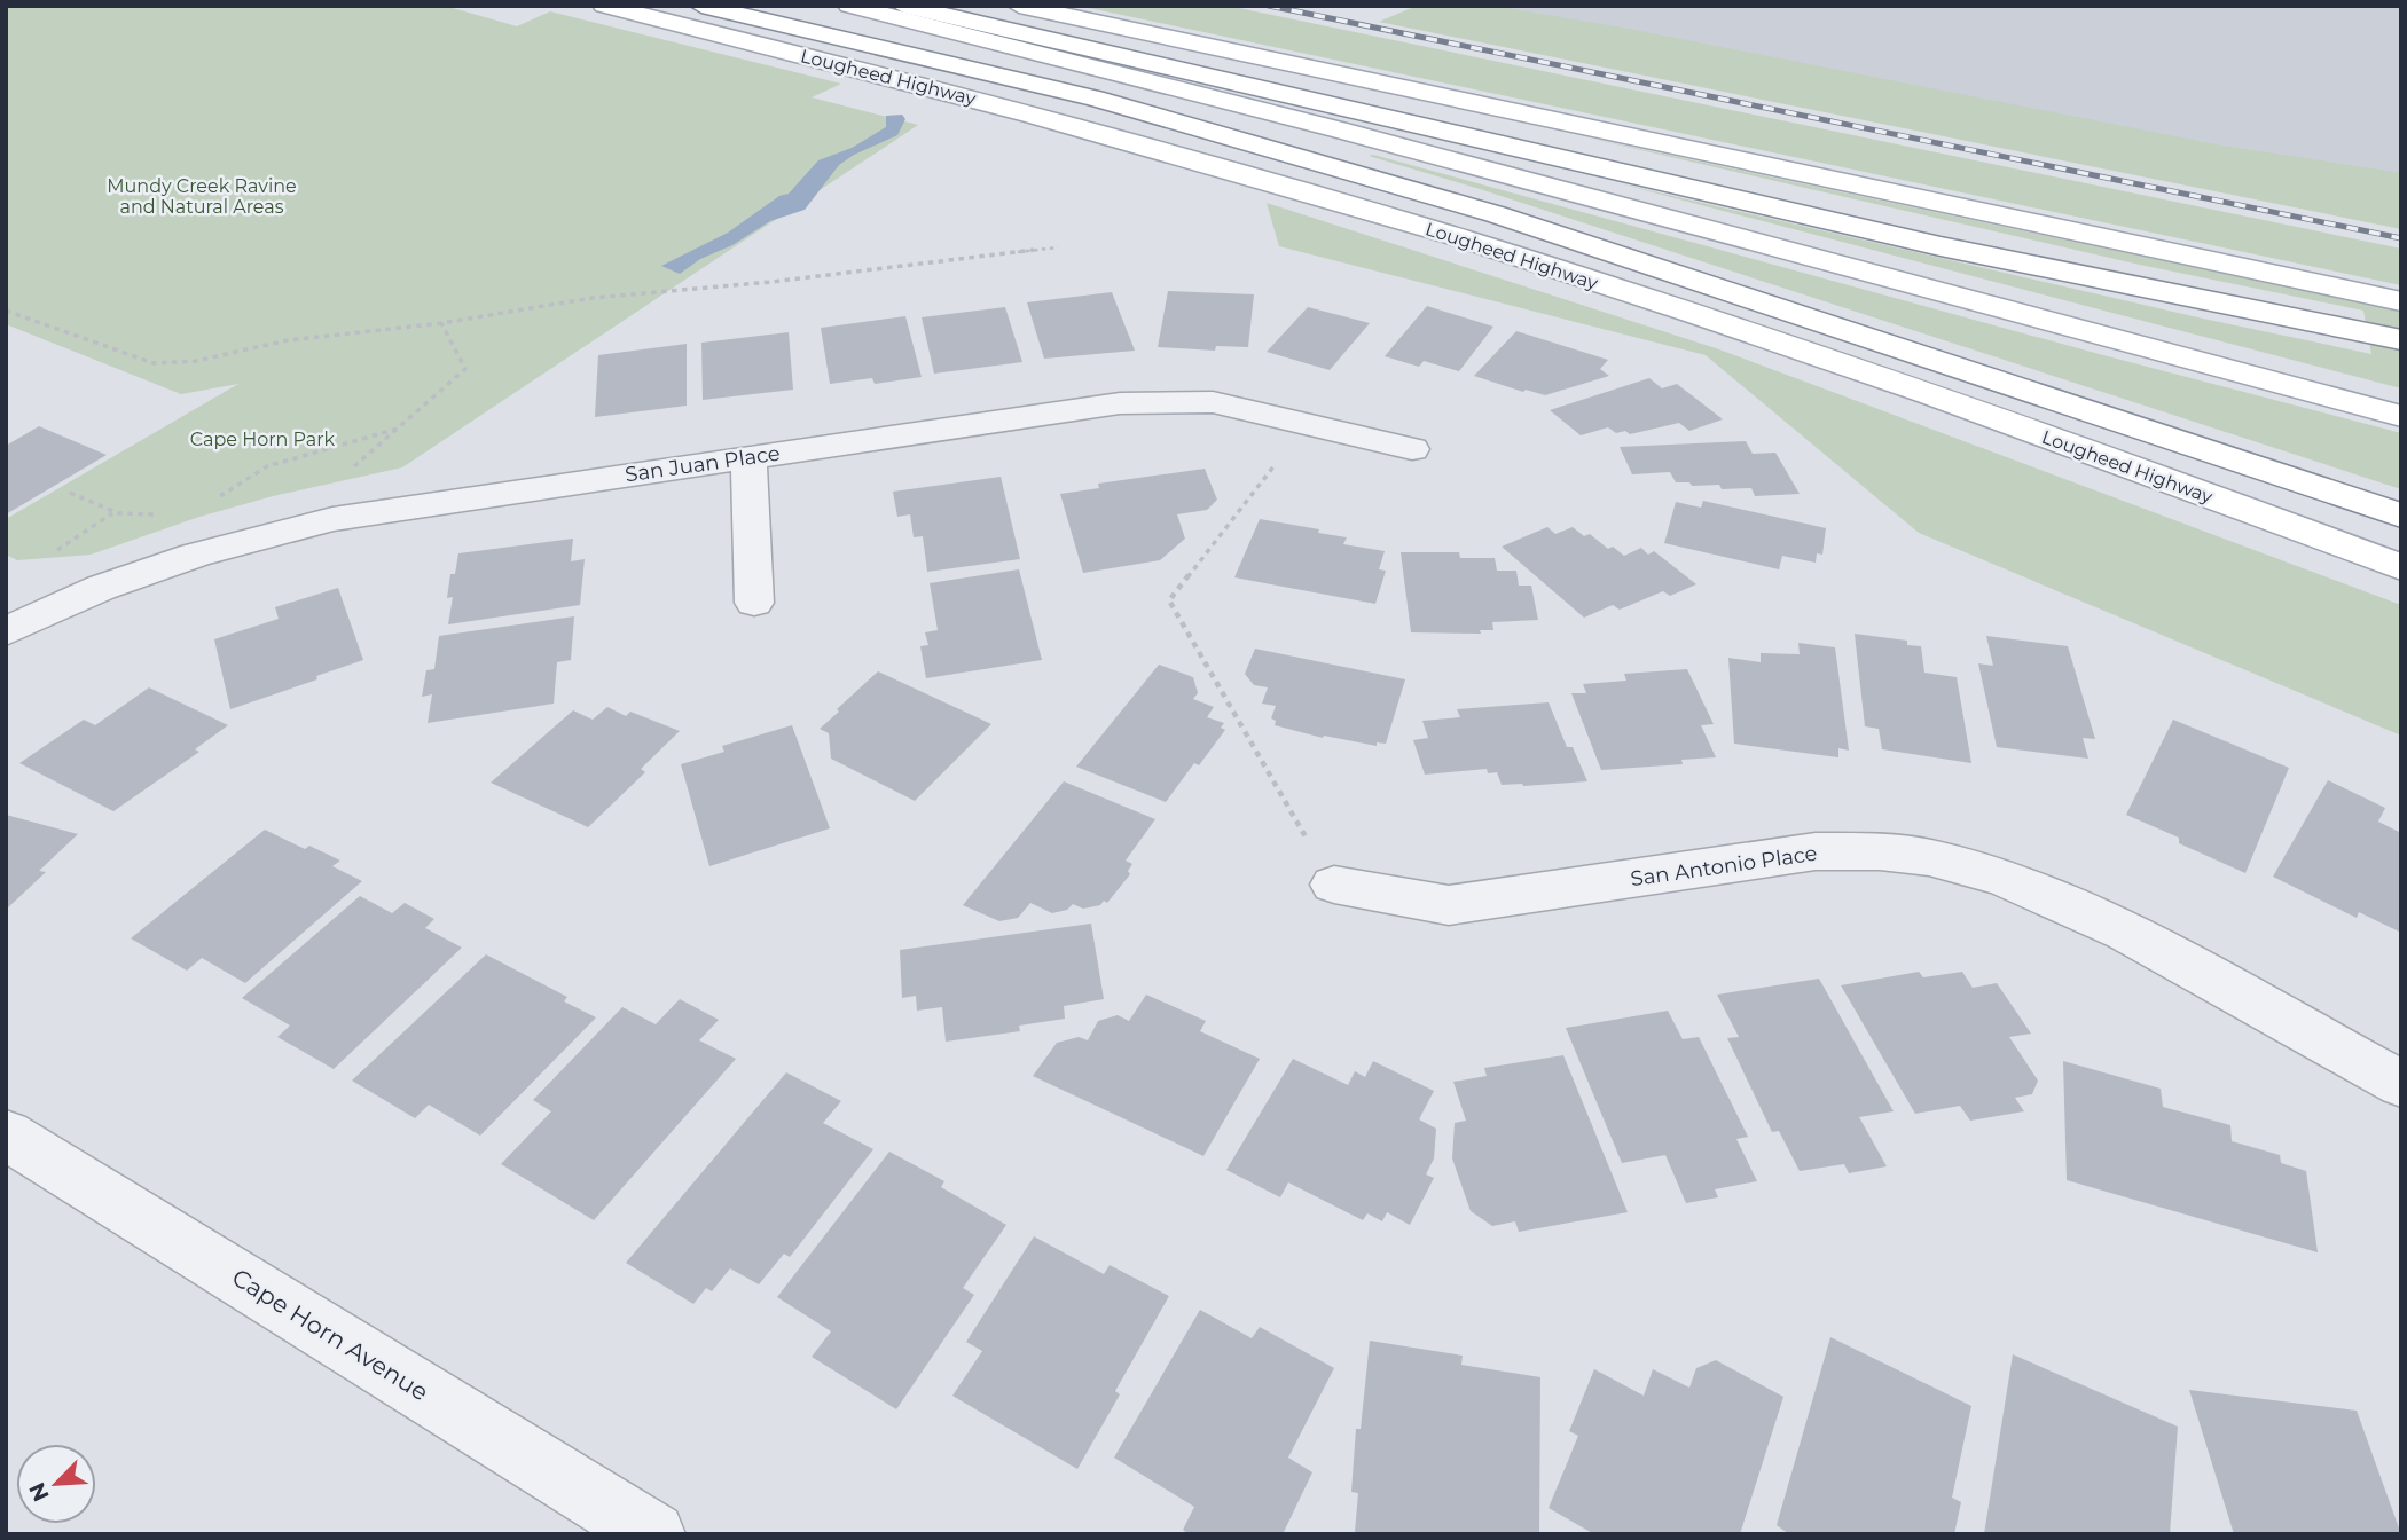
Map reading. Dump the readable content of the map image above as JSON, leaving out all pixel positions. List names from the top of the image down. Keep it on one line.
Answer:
{"streets":{"main road":["Lougheed Highway"],"street":["San Juan Place","San Antonio Place","Cape Horn Avenue"]},"parks":["Mundy Creek Ravine and Natural Areas","Cape Horn Park"],"north":"bottom left"}
